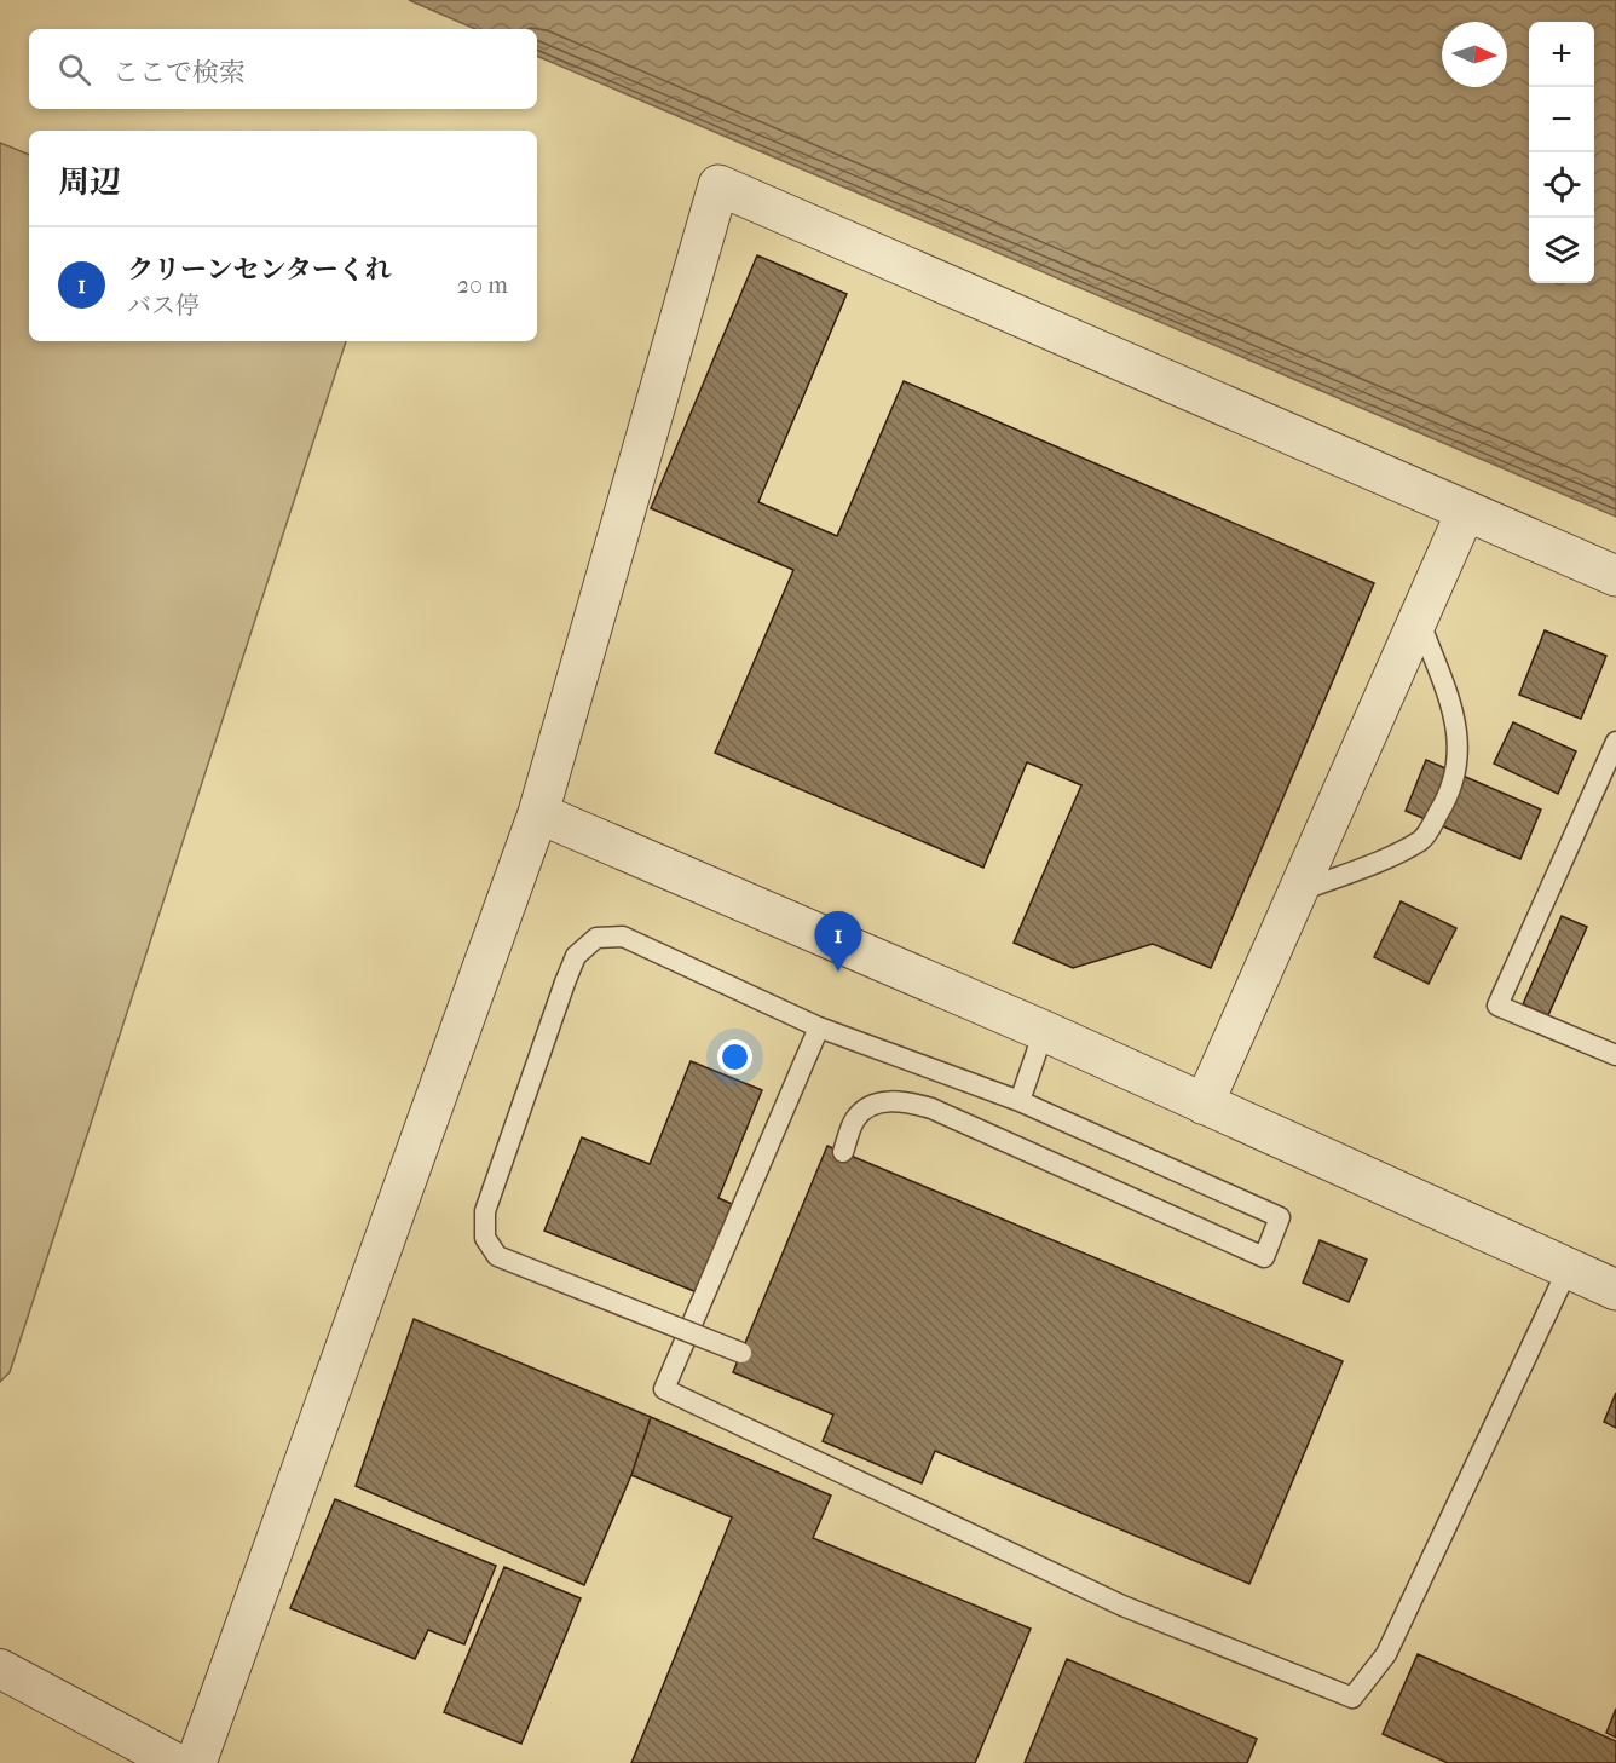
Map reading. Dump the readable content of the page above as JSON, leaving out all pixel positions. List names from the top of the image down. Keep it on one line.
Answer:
{"north":"right","page":{"map_buttons":["+","−"],"search":"ここで検索","heading":"周辺","list":[{"mark":"1","name":"クリーンセンターくれ","note":"バス停","value":"20 m"}],"pins":"1"}}
